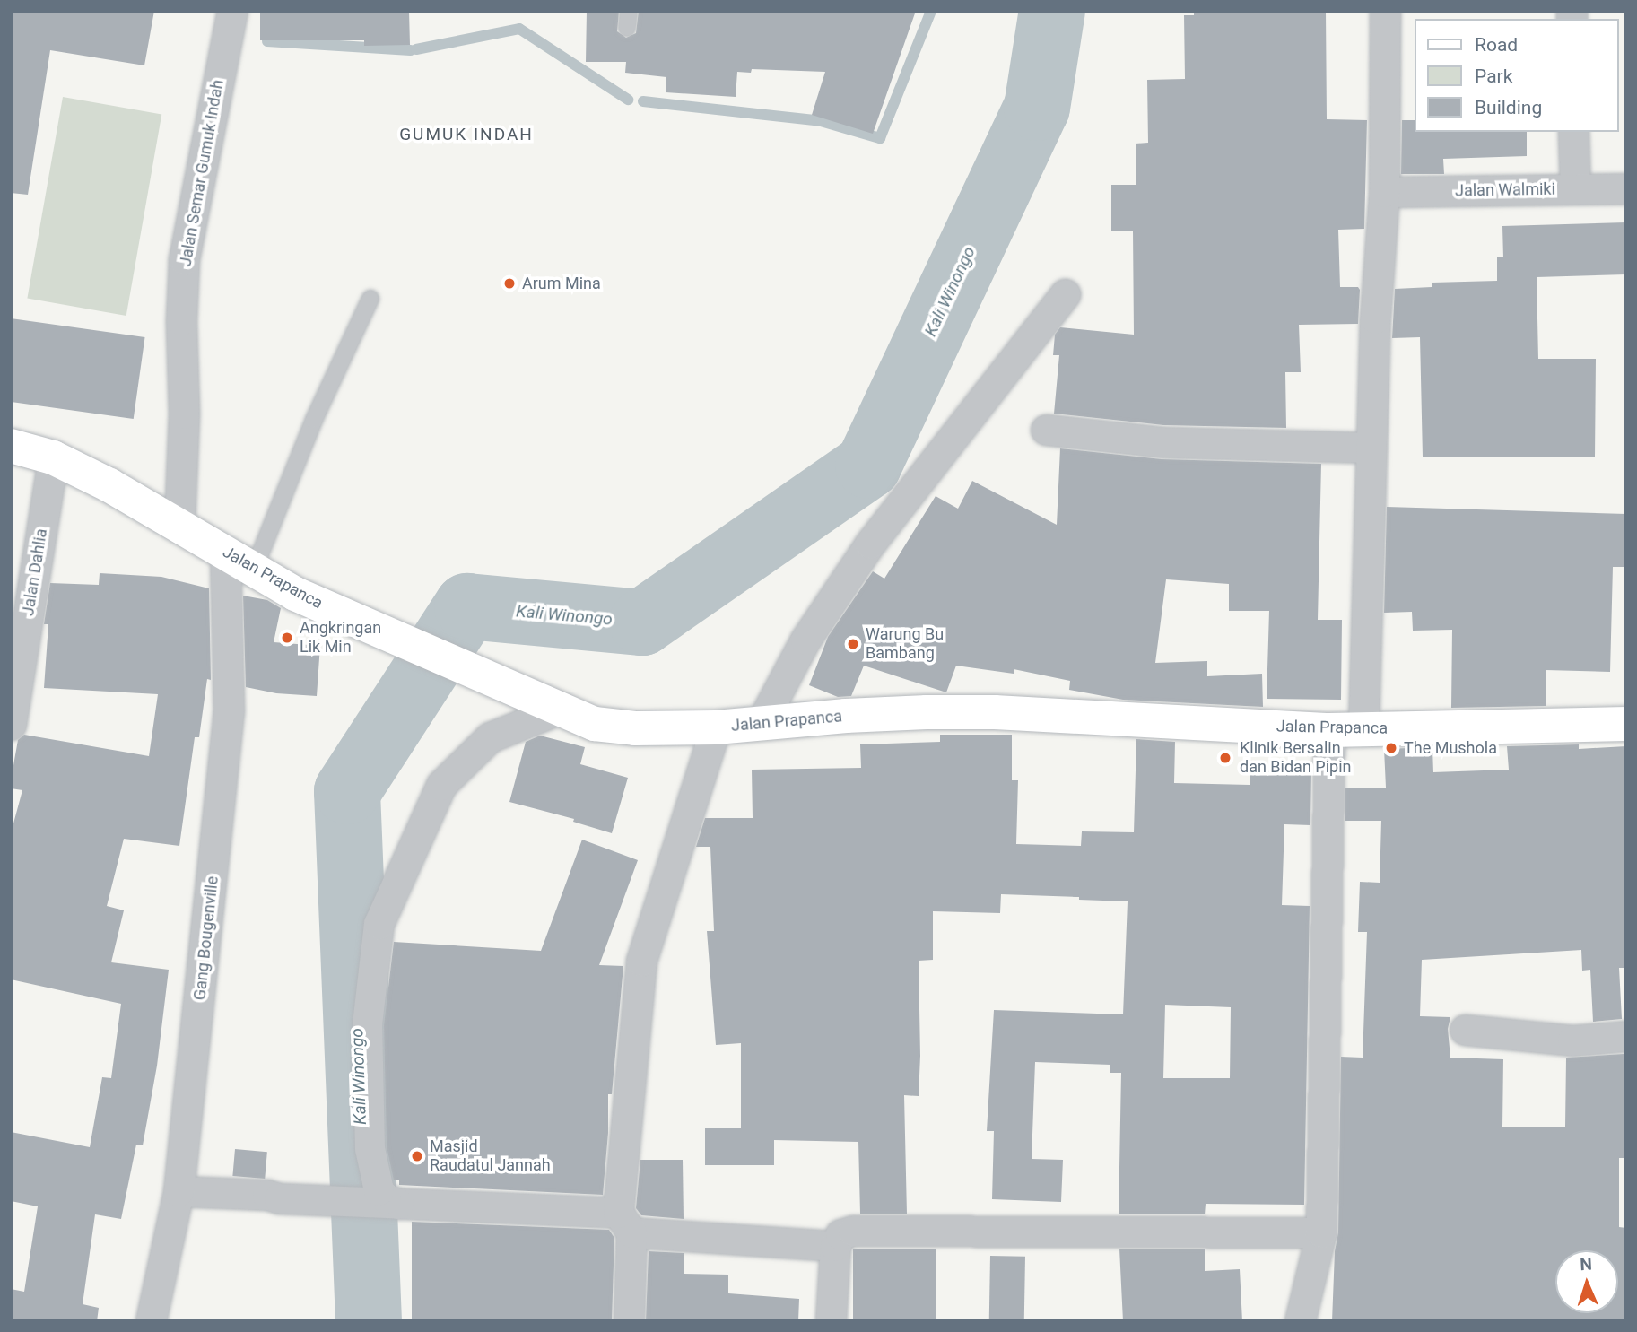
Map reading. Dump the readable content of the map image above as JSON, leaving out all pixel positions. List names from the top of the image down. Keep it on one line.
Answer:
{"streets":{"street":["Jalan Semar Gumuk Indah","Jalan Walmiki","Jalan Dahlia","Jalan Prapanca","Gang Bougenville"]},"crossings":[["Jalan Semar Gumuk Indah","Jalan Prapanca"],["Jalan Dahlia","Jalan Prapanca"],["Jalan Prapanca","Gang Bougenville"]],"districts":["GUMUK INDAH"],"water":["Kali Winongo"],"places":["Arum Mina","Angkringan Lik Min","Warung Bu Bambang","The Mushola","Klinik Bersalin dan Bidan Pipin","Masjid Raudatul Jannah"],"legend":["Road","Park","Building"],"north":"top"}
